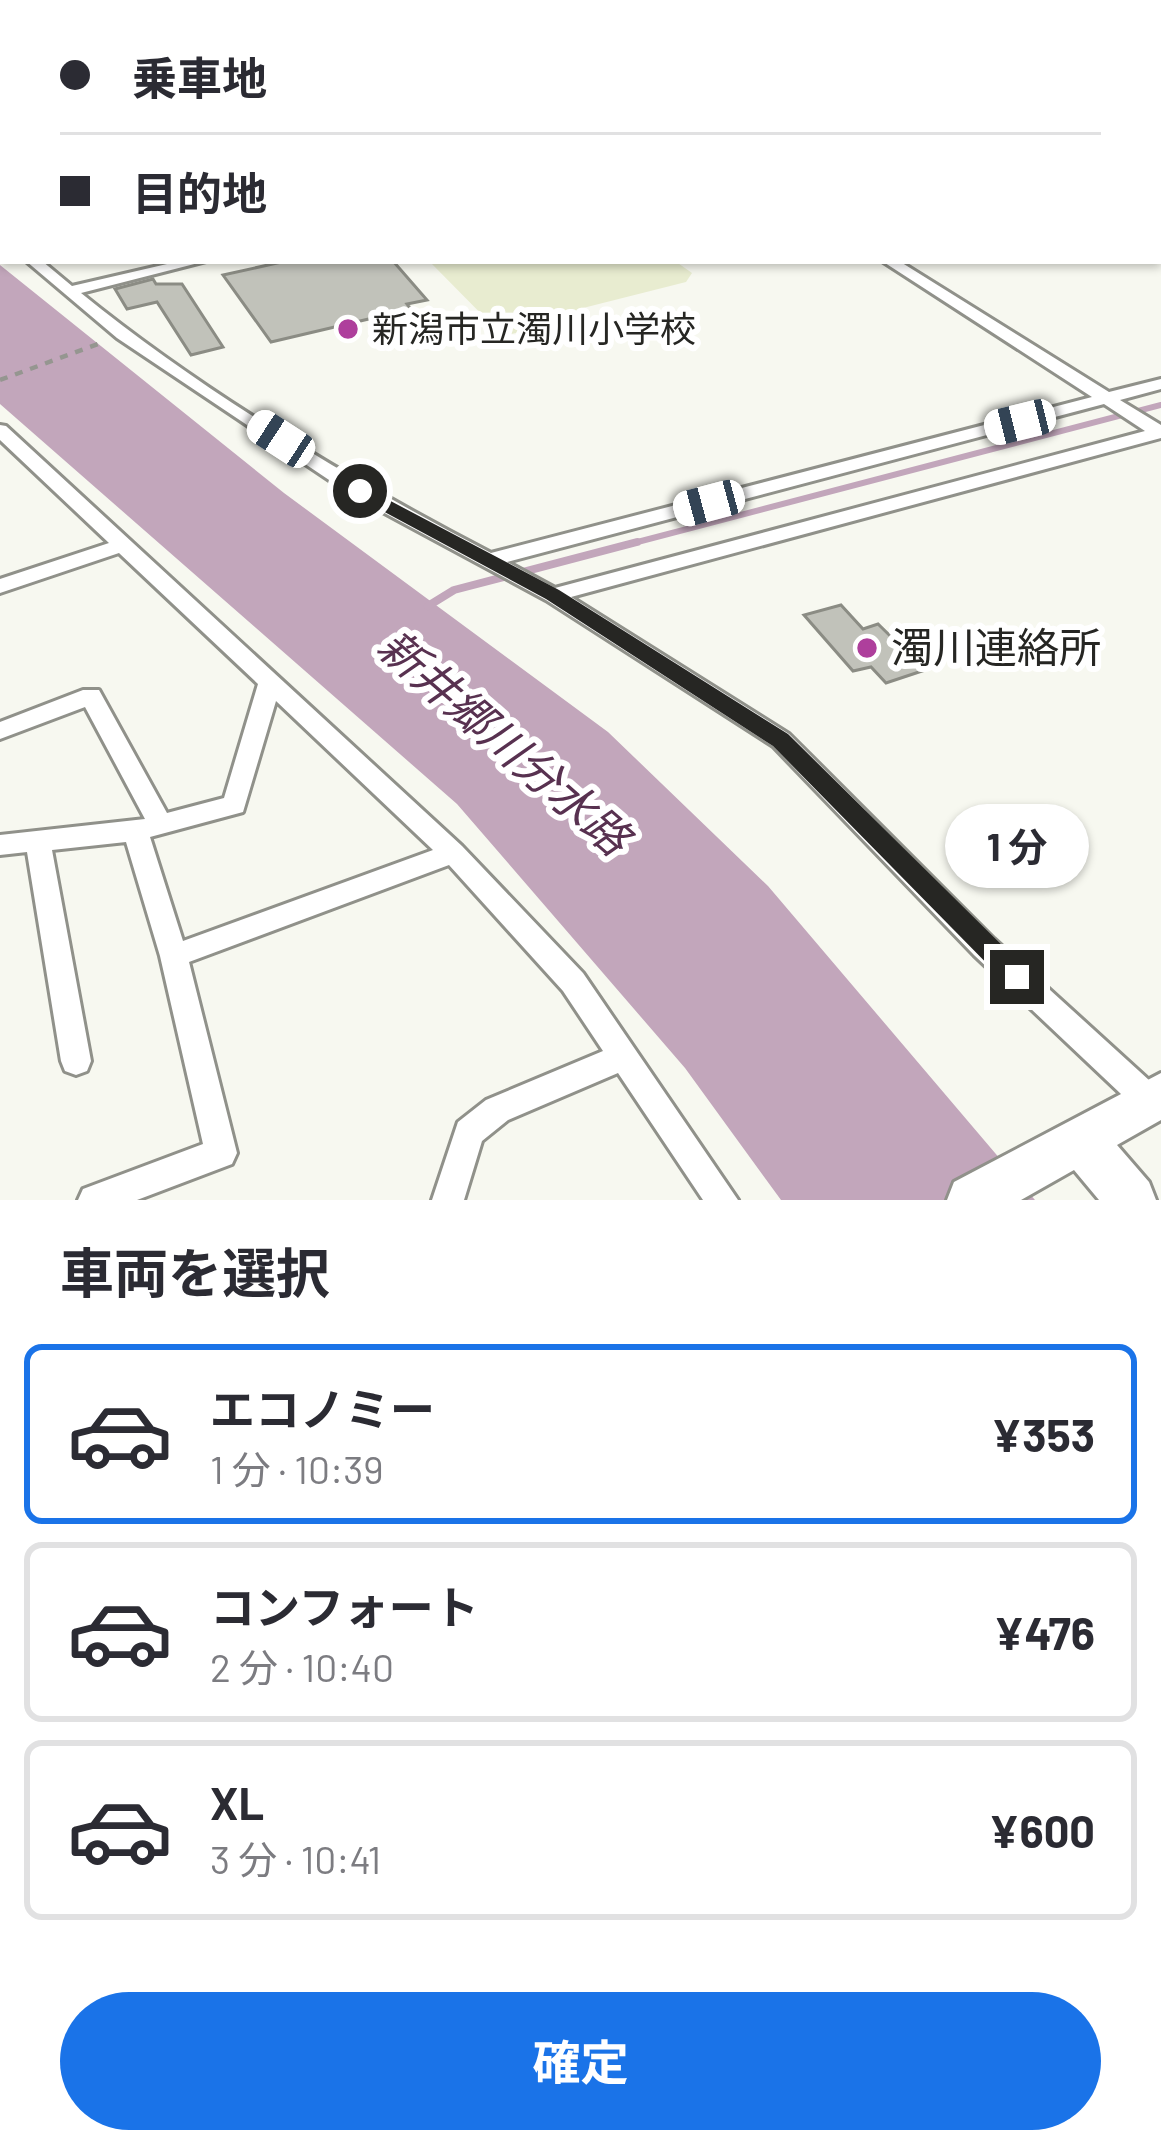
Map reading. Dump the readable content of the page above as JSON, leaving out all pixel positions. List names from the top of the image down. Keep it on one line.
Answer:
{"water":["新井郷川分水路"],"places":["新潟市立濁川小学校","濁川連絡所"],"page":{"banner":["乗車地","目的地"],"bubble":"1 分","heading":"車両を選択","list":[{"name":"エコノミー","note":"1 分 · 10:39","value":"¥353"},{"name":"コンフォート","note":"2 分 · 10:40","value":"¥476"},{"name":"XL","note":"3 分 · 10:41","value":"¥600"}],"buttons":"確定"}}
